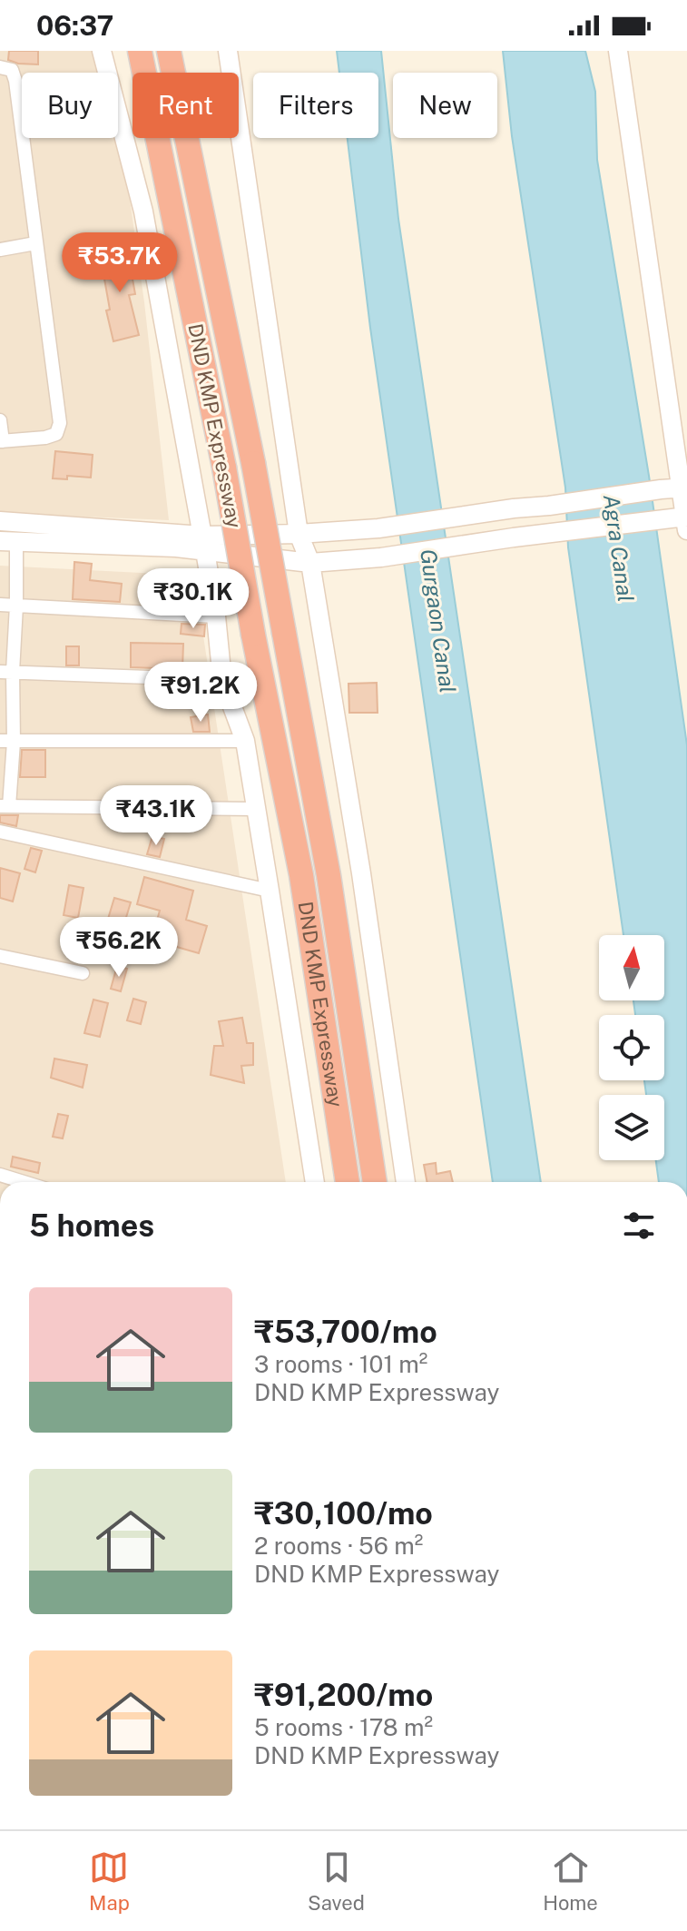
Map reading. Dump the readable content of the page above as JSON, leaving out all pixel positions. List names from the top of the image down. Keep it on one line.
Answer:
{"streets":{"highway":["DND KMP Expressway"]},"water":["Agra Canal","Gurgaon Canal"],"north":"top","page":{"status":"06:37","chip":["Buy","Rent","Filters","New"],"price":["₹53.7K","₹30.1K","₹91.2K","₹43.1K","₹56.2K"],"heading":"5 homes","list":[{"name":"₹53,700/mo","note":"3 rooms · 101 m² · DND KMP Expressway"},{"name":"₹30,100/mo","note":"2 rooms · 56 m² · DND KMP Expressway"},{"name":"₹91,200/mo","note":"5 rooms · 178 m² · DND KMP Expressway"}],"tabs":["Map","Saved","Home"]}}
